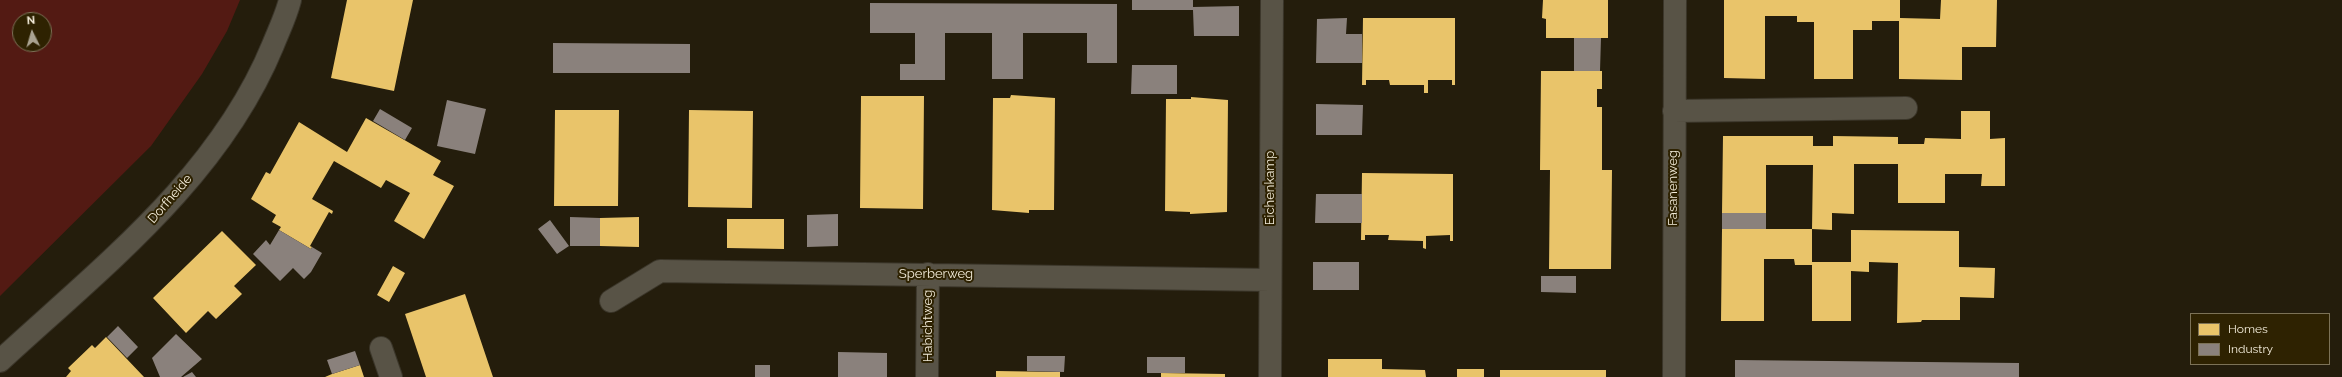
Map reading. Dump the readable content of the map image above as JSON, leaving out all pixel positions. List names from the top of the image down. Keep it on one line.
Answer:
{"streets":{"street":["Eichenkamp","Fasanenweg","Dorfheide","Sperberweg","Habichtweg"]},"crossings":[["Eichenkamp","Sperberweg"],["Sperberweg","Habichtweg"]],"legend":["Homes","Industry"],"north":"top"}
